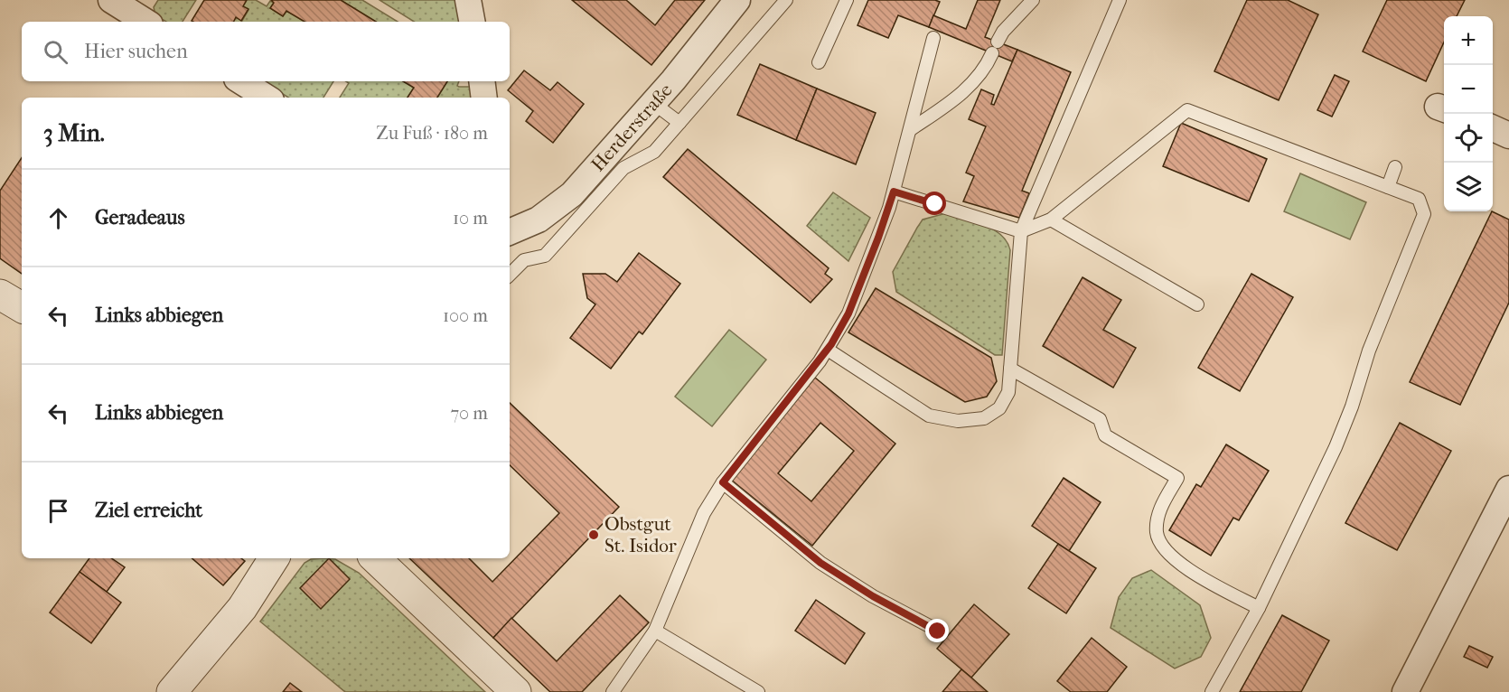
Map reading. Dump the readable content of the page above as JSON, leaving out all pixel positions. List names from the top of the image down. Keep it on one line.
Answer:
{"streets":{"street":["Herderstraße"]},"places":["Obstgut St. Isidor"],"page":{"map_buttons":["+","−"],"search":"Hier suchen","heading":["3 Min.","Zu Fuß · 180 m"],"list":[["Geradeaus","10 m"],["Links abbiegen","100 m"],["Links abbiegen","70 m"],"Ziel erreicht"]}}
